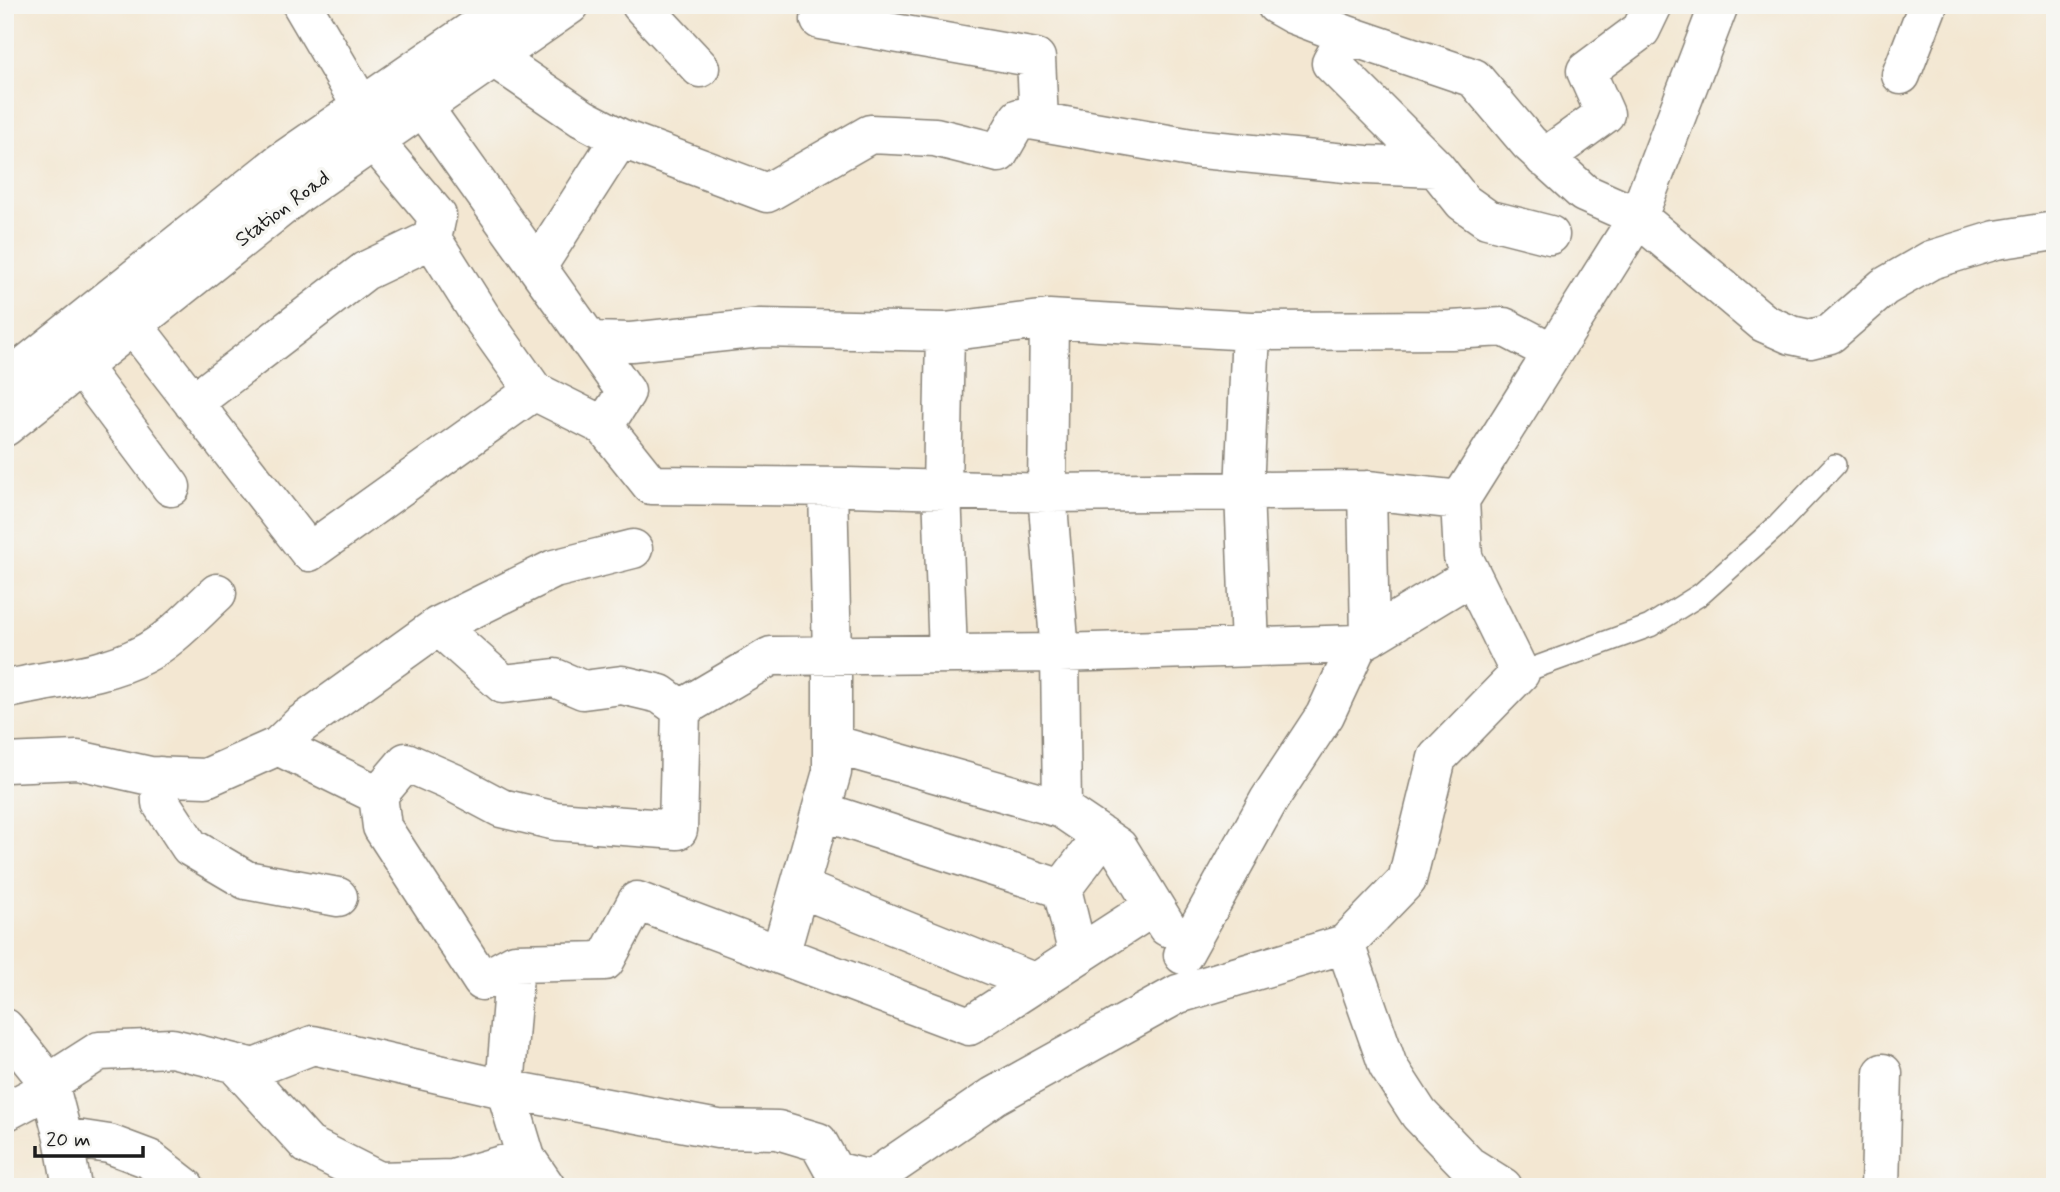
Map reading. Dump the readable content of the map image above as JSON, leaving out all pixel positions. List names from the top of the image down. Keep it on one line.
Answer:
{"streets":{"street":["Station Road"]},"scale_bar":"20 m"}
